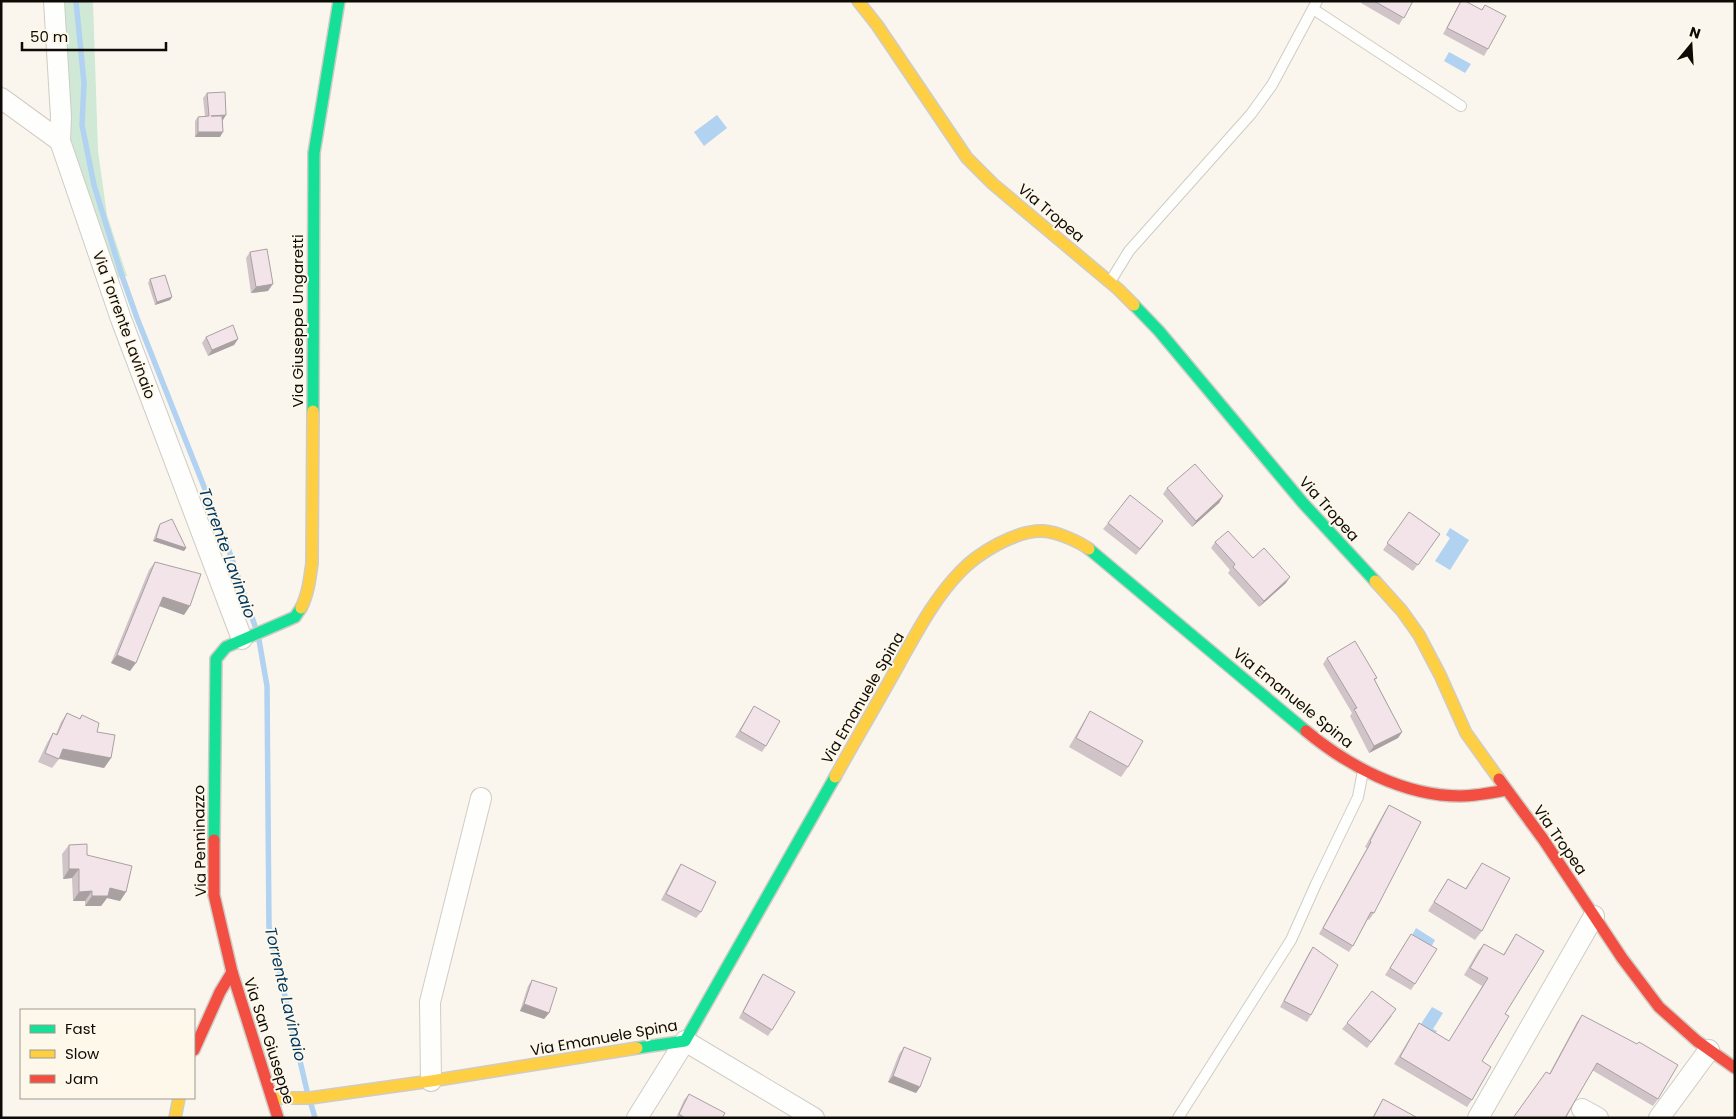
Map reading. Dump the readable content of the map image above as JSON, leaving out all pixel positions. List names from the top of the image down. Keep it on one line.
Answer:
{"streets":{"street":["Via Tropea","Via Giuseppe Ungaretti","Via Torrente Lavinaio","Via Emanuele Spina","Via Penninazzo","Via San Giuseppe"]},"crossings":[["Via Tropea","Via Emanuele Spina"],["Via Giuseppe Ungaretti","Via Torrente Lavinaio"],["Via Giuseppe Ungaretti","Via Penninazzo"],["Via Torrente Lavinaio","Via Penninazzo"],["Via Emanuele Spina","Via San Giuseppe"],["Via Penninazzo","Via San Giuseppe"]],"water":["Torrente Lavinaio"],"legend":["Fast","Slow","Jam"],"scale_bar":"50 m","north":"top"}
